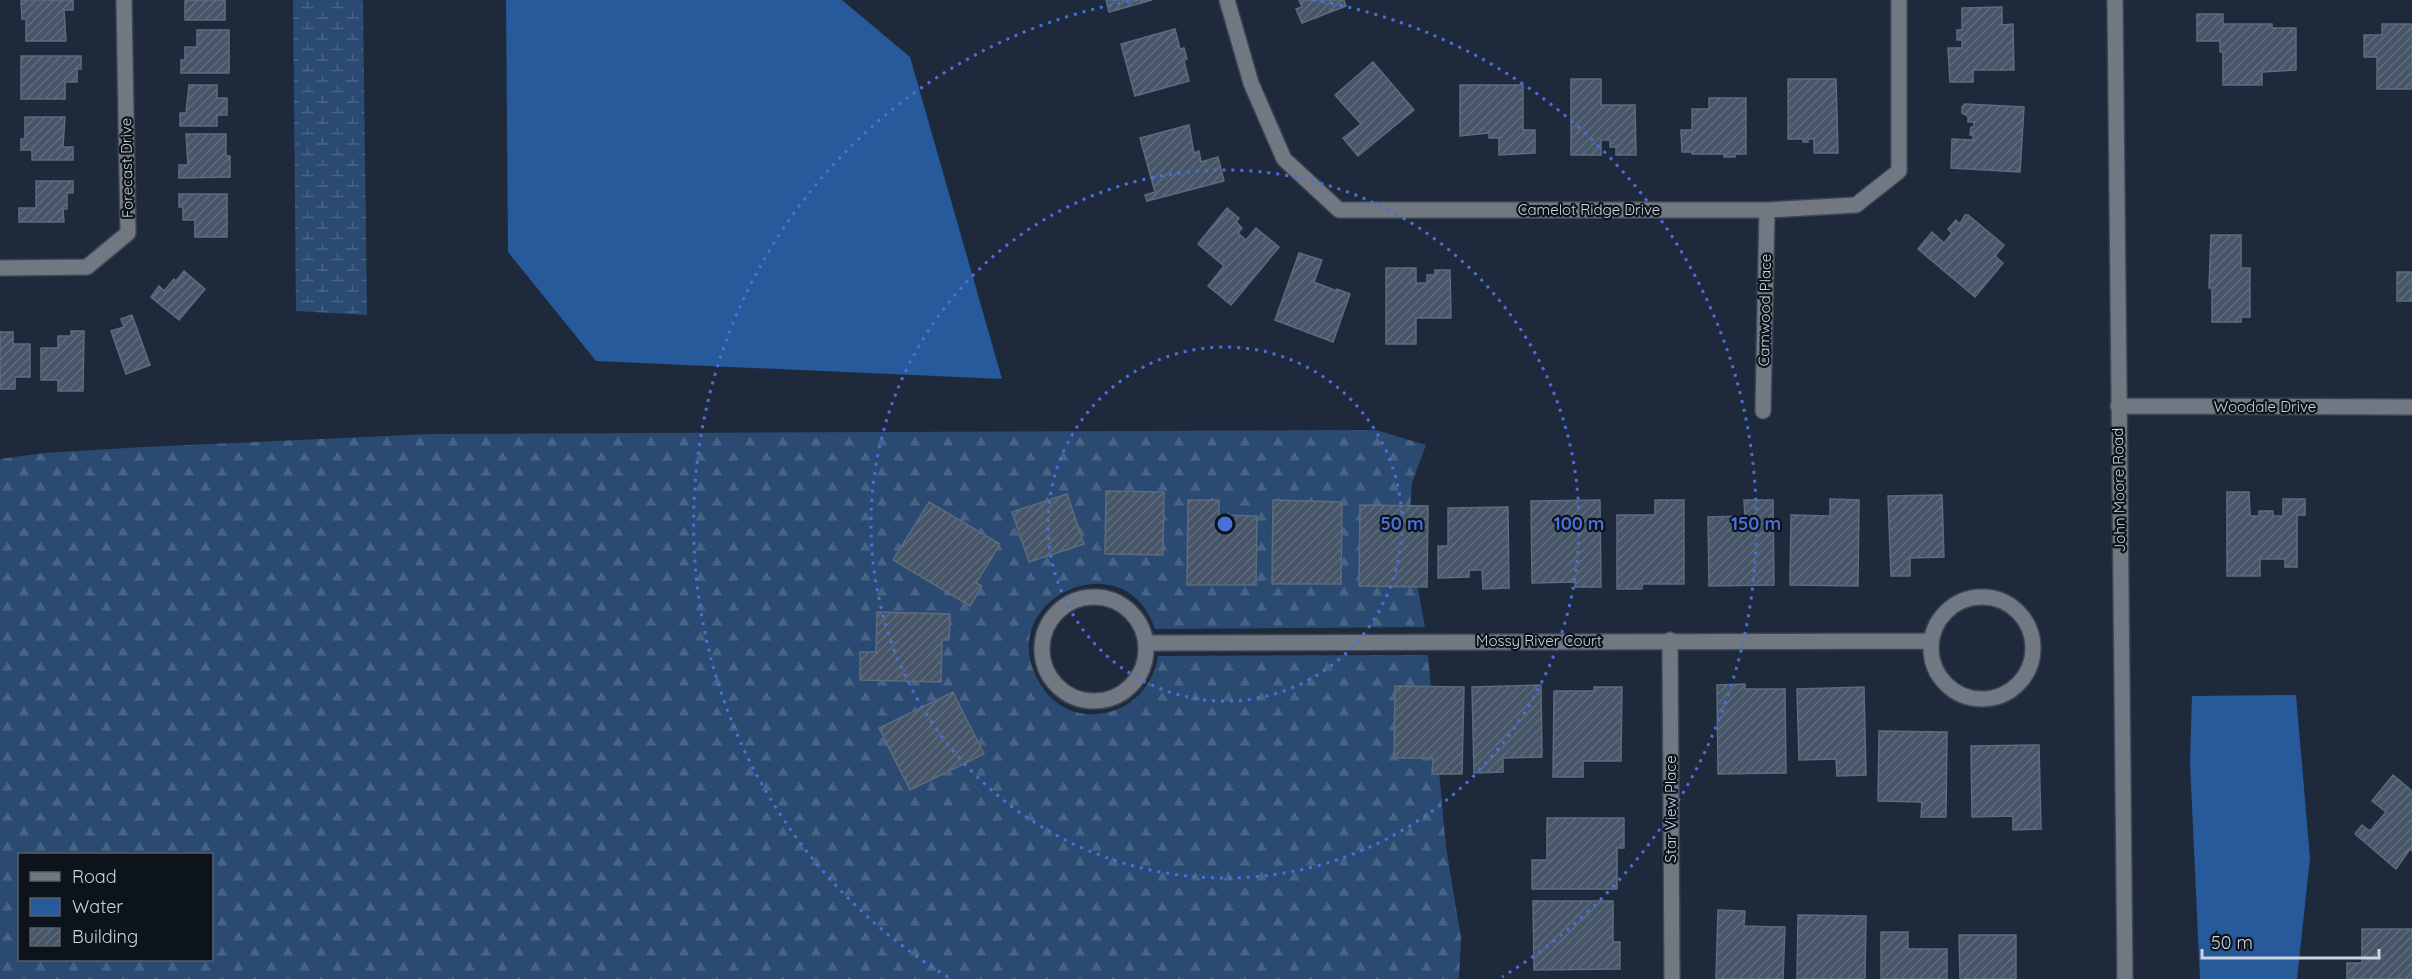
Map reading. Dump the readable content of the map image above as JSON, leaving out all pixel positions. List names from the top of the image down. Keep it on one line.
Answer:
{"streets":{"street":["Forecast Drive","Camelot Ridge Drive","Camwood Place","Woodale Drive","John Moore Road","Mossy River Court","Star View Place"]},"crossings":[["Camelot Ridge Drive","Camwood Place"],["Woodale Drive","John Moore Road"],["Mossy River Court","Star View Place"]],"legend":["Road","Water","Building"],"scale_bar":"50 m","rings":["50 m","100 m","150 m"]}
